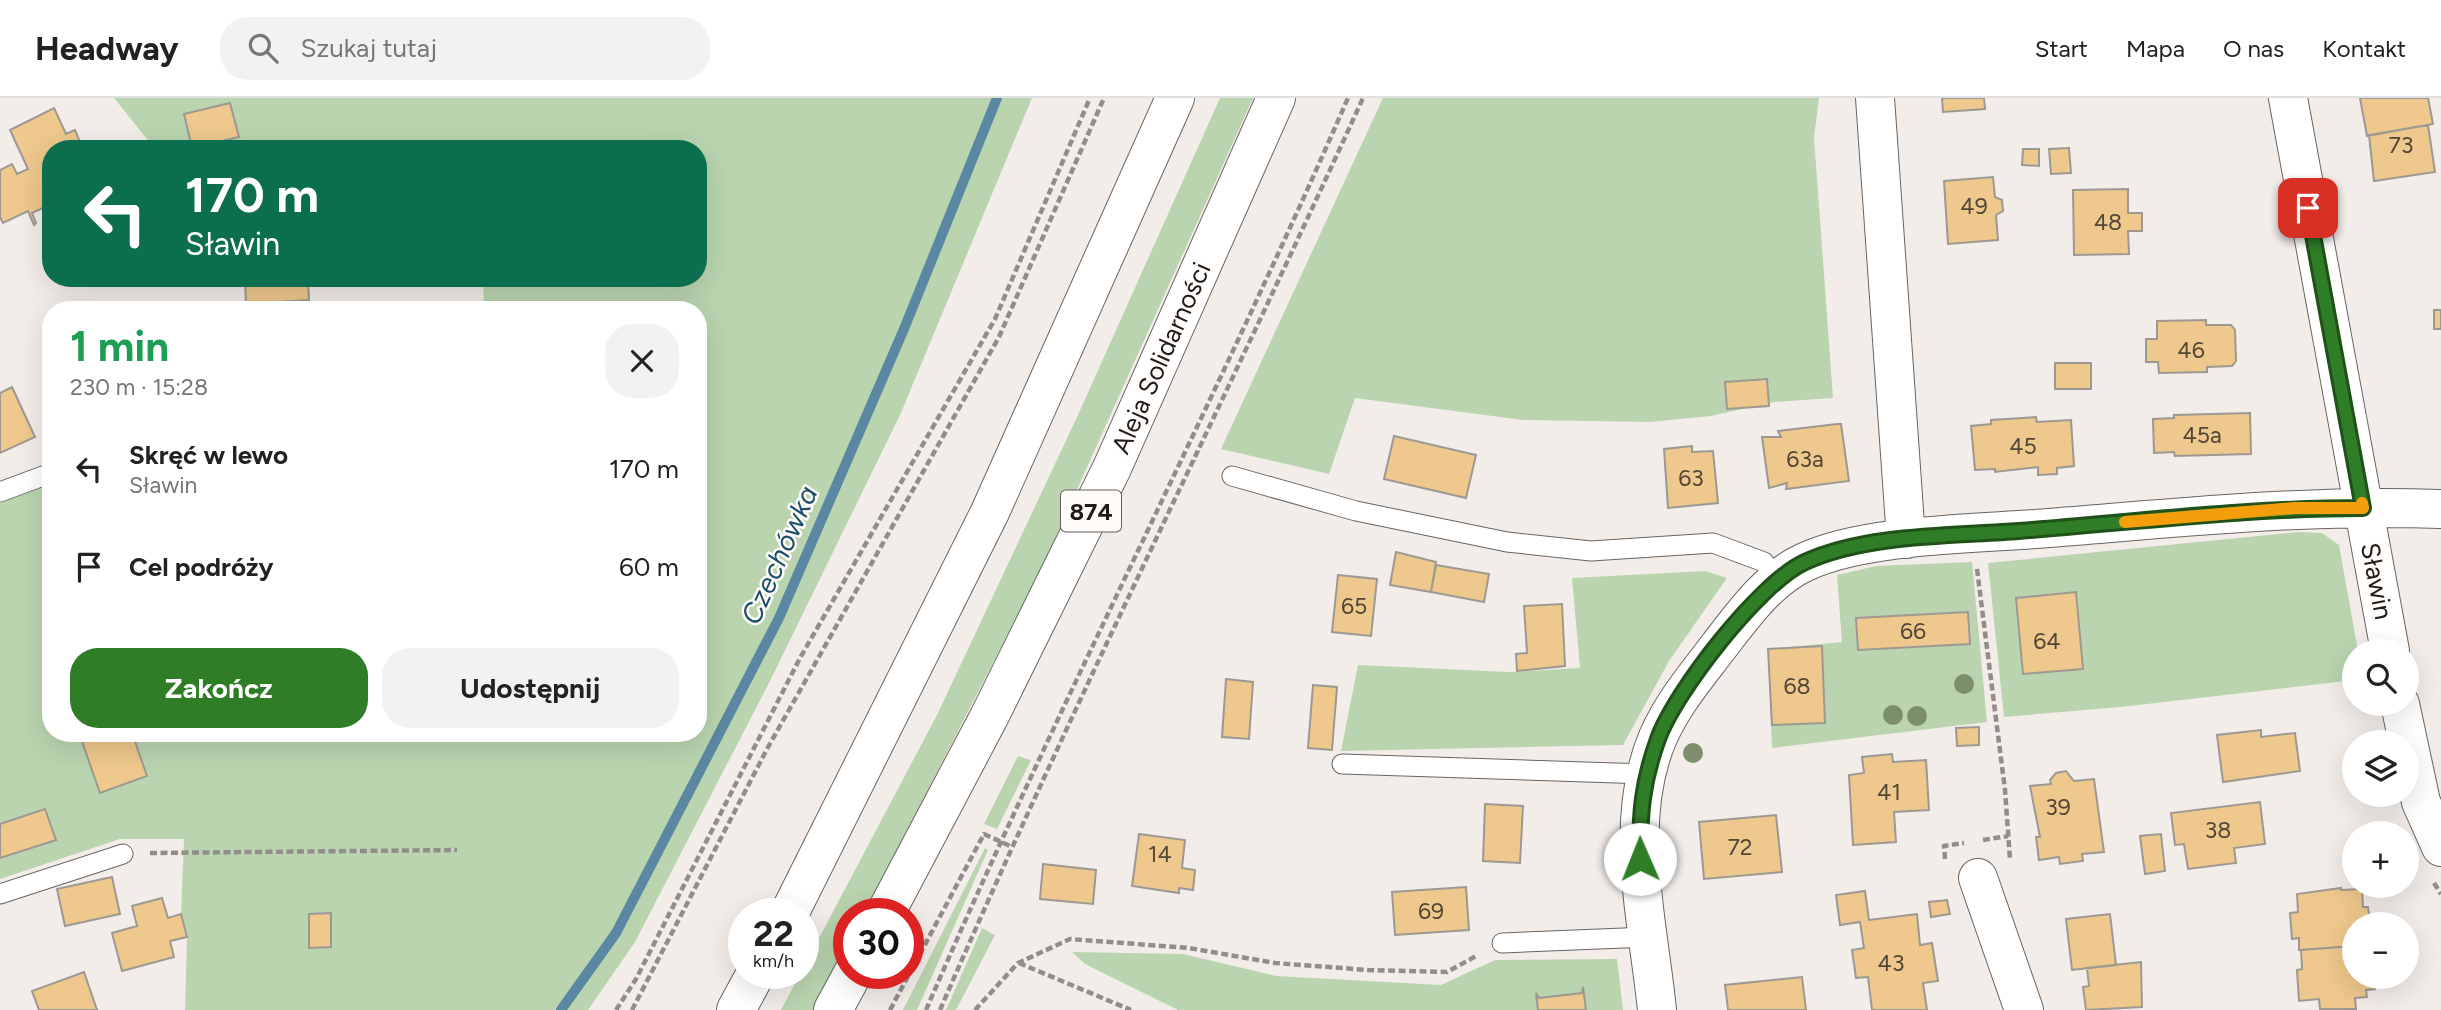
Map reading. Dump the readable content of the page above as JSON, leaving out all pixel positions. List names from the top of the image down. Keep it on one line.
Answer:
{"streets":{"street":["Aleja Solidarności","874","Sławin"]},"water":["Czechówka"],"house_numbers":["73","49","48","46","45a","45","63a","63","65","66","64","68","41","39","38","72","14","69","43"],"page":{"header":"Headway","search":"Szukaj tutaj","nav":["Start","Mapa","O nas","Kontakt"],"turn":["170 m","Sławin"],"heading":["1 min","230 m · 15:28"],"list":[{"name":"Skręć w lewo","note":"Sławin","value":"170 m"},{"name":"Cel podróży","value":"60 m"}],"buttons":["Zakończ","Udostępnij"],"map_buttons":["+","−"],"speed":"22 km/h","limit":"30"}}
